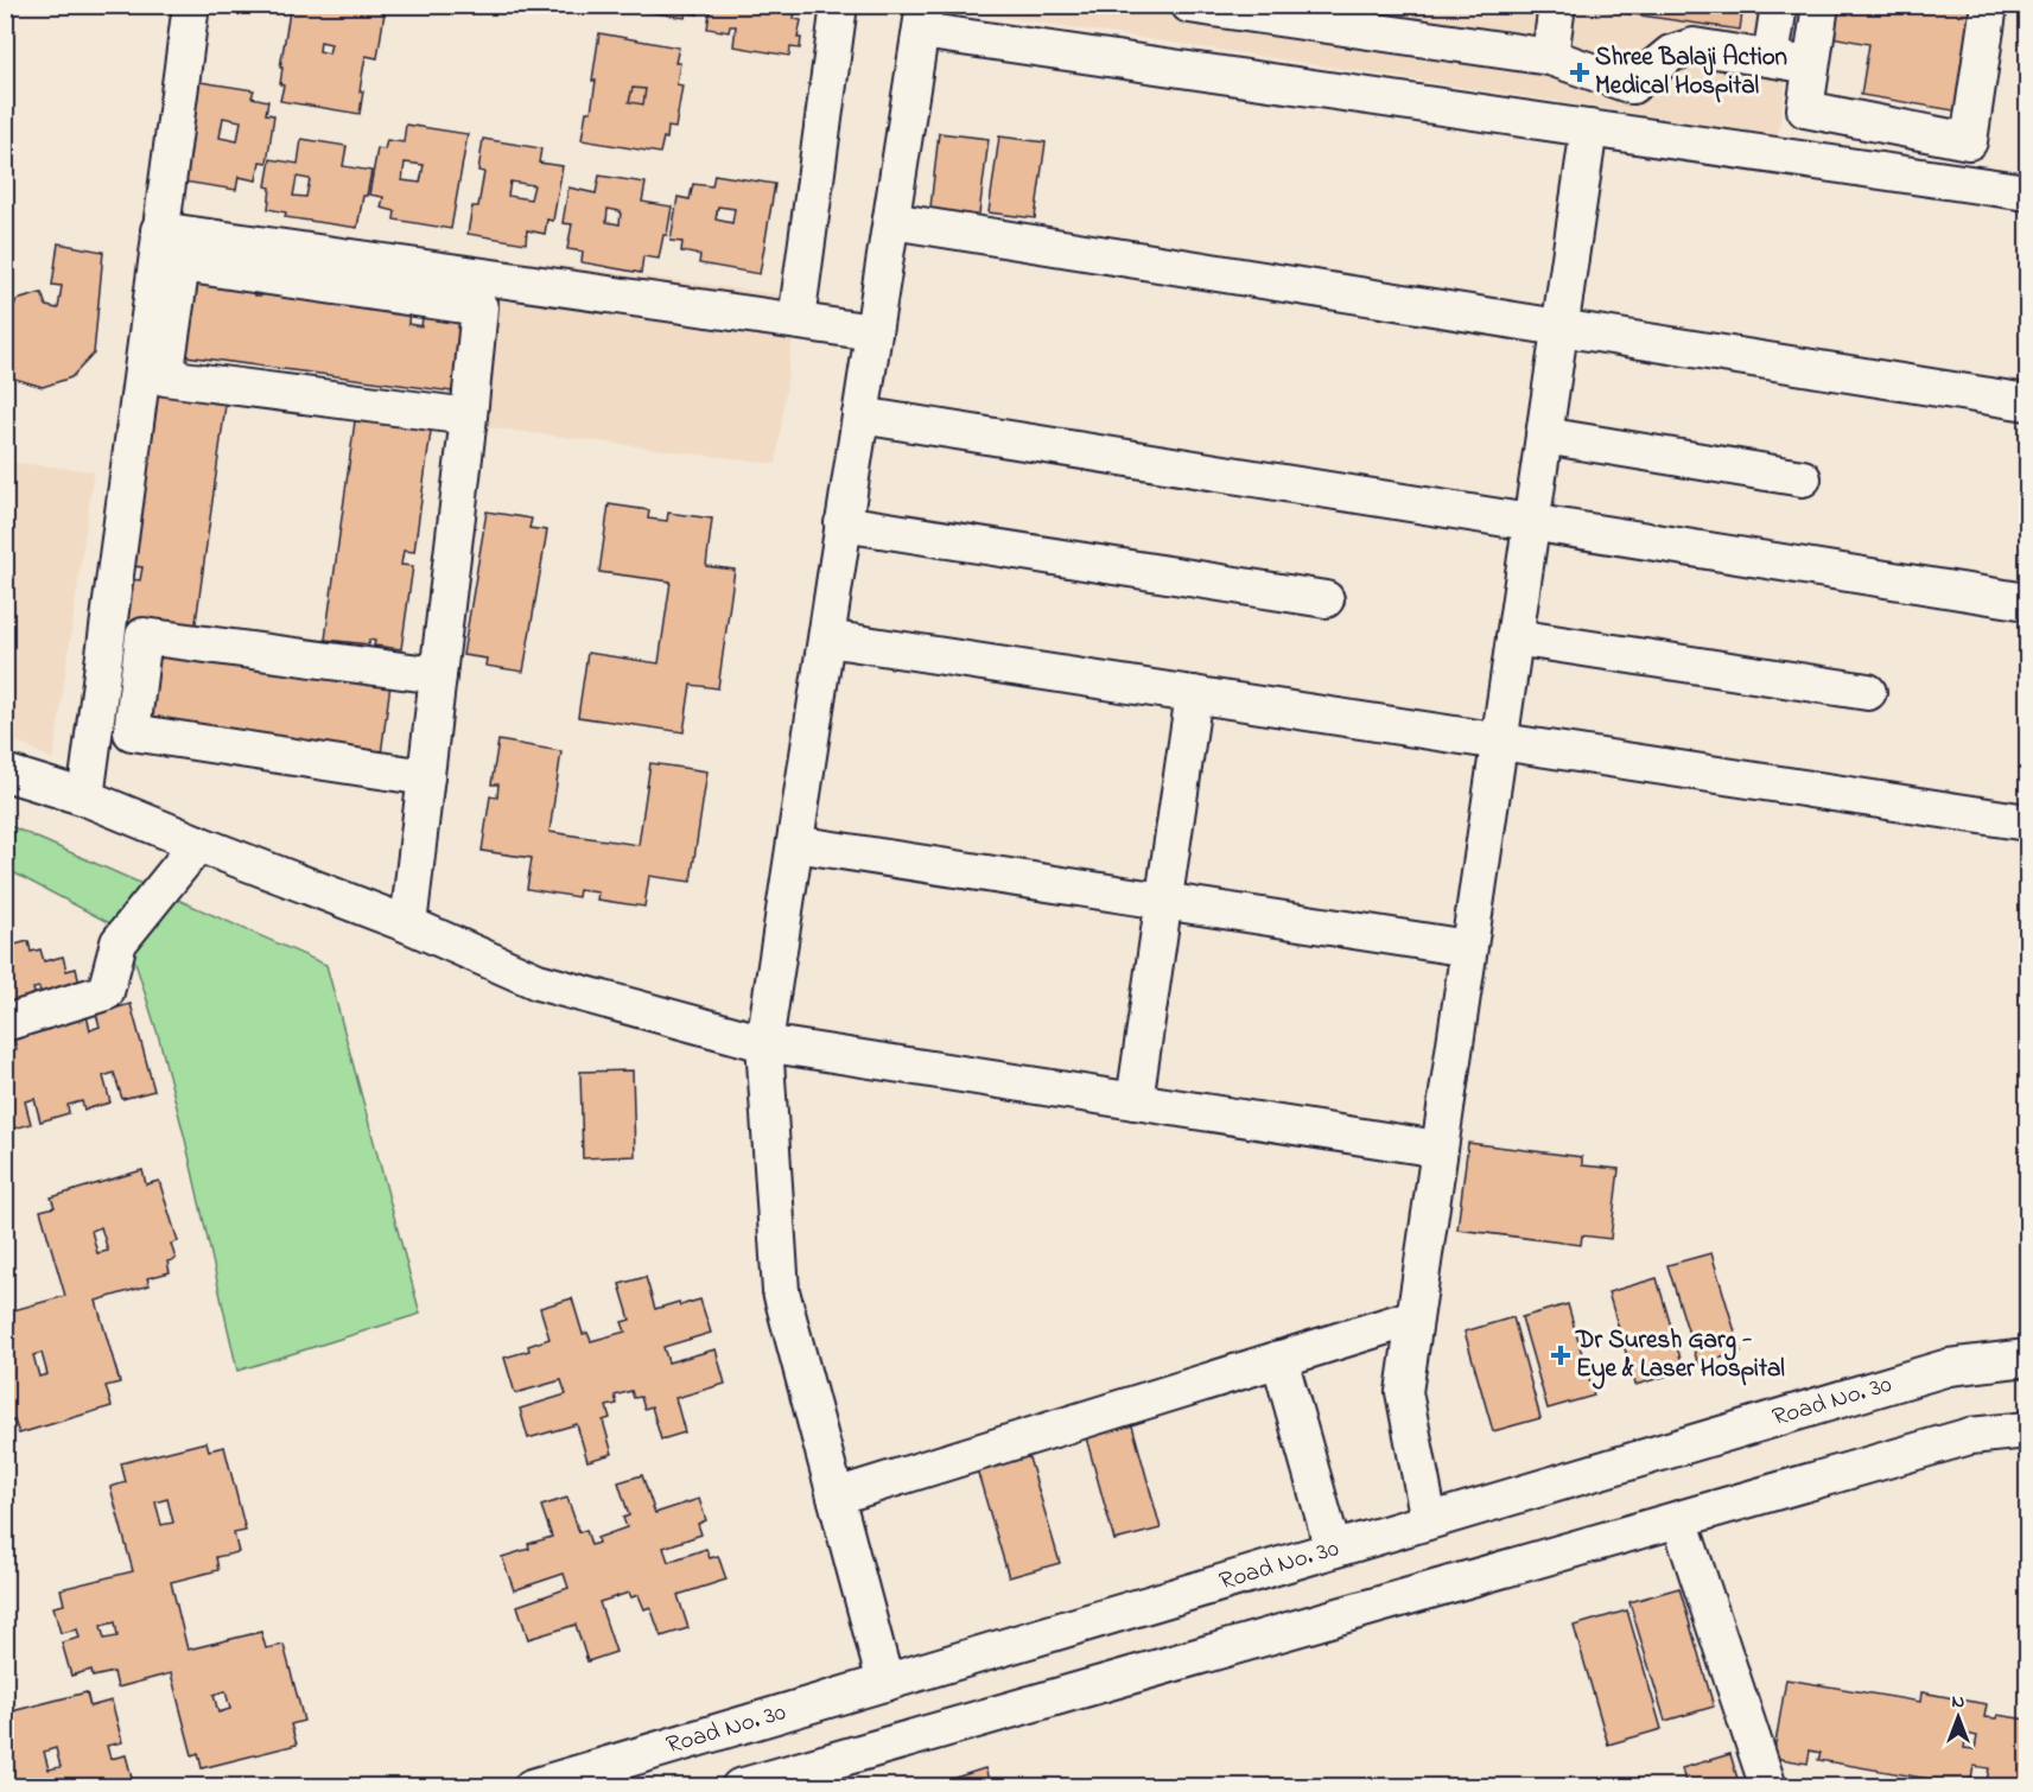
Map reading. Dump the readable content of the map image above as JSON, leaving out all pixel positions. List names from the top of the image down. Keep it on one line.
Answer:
{"streets":{"street":["Road No. 30"]},"places":{"health":["Shree Balaji Action Medical Hospital","Dr Suresh Garg - Eye & Laser Hospital"]},"north":"top"}
